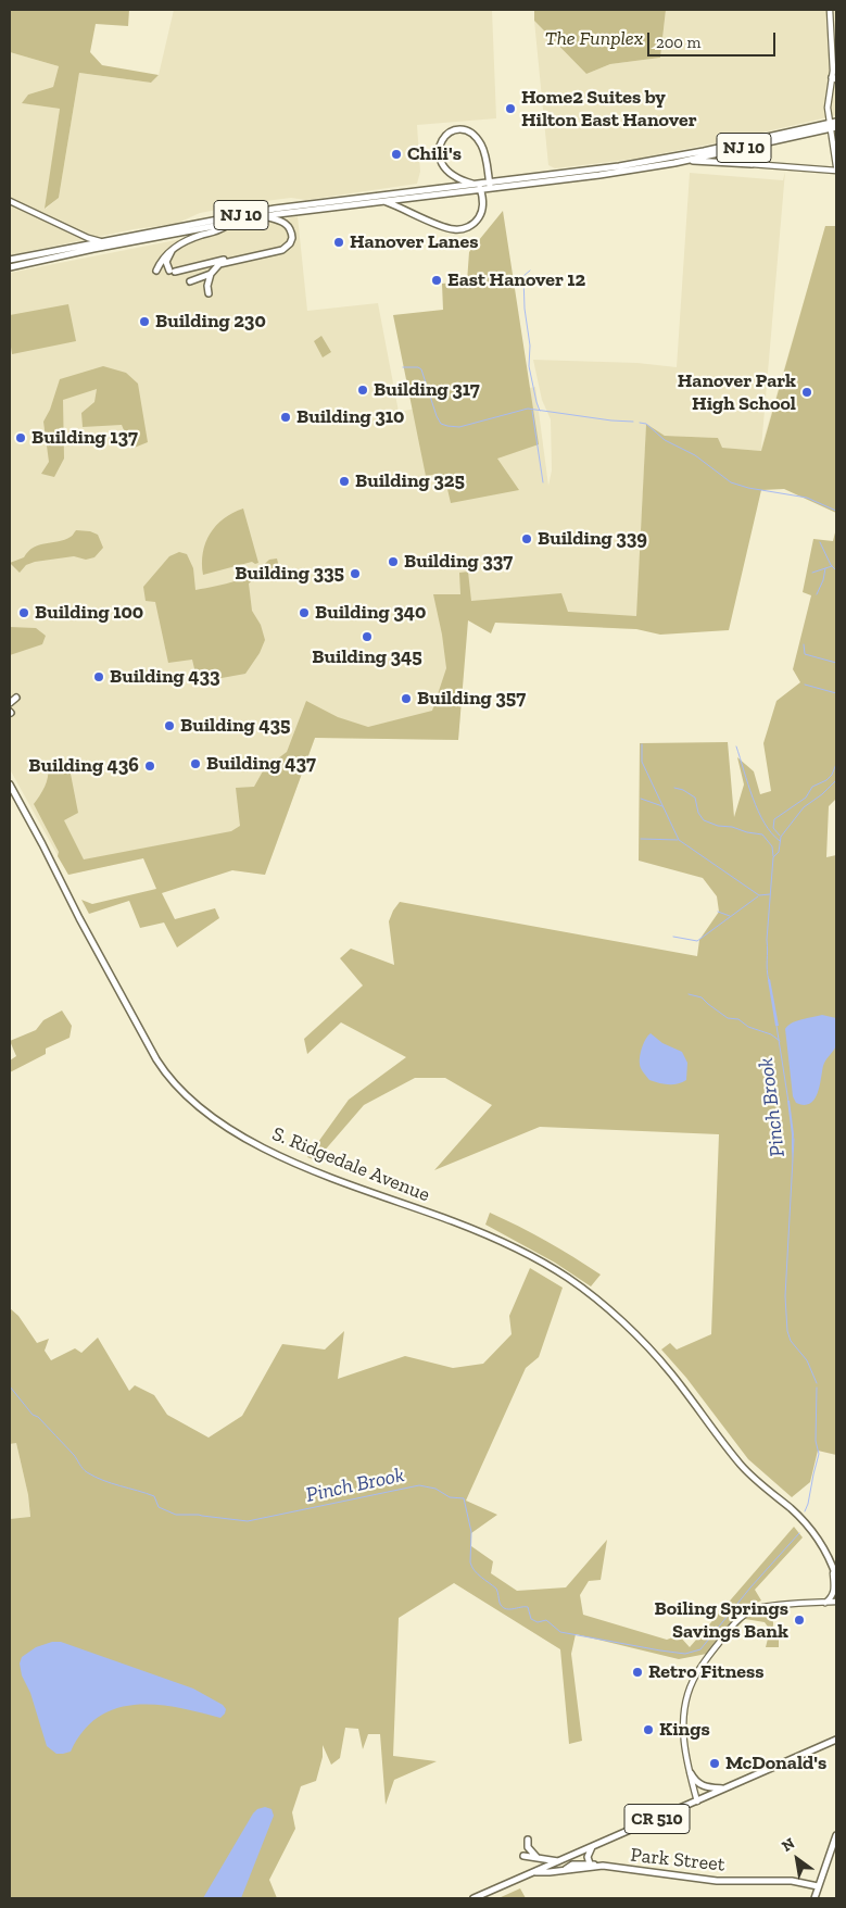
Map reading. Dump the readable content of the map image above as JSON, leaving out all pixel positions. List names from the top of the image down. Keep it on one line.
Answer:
{"streets":{"main road":["NJ 10","S. Ridgedale Avenue","CR 510","Park Street"]},"crossings":[["CR 510","Park Street"]],"water":["Pinch Brook"],"parks":["The Funplex"],"places":["Home2 Suites by Hilton East Hanover","Chili's","Hanover Lanes","East Hanover 12","Building 230","Building 317","Hanover Park High School","Building 310","Building 137","Building 325","Building 339","Building 337","Building 335","Building 100","Building 340","Building 345","Building 433","Building 357","Building 435","Building 437","Building 436","Boiling Springs Savings Bank","Retro Fitness","Kings","McDonald's"],"scale_bar":"200 m","north":"top left"}
